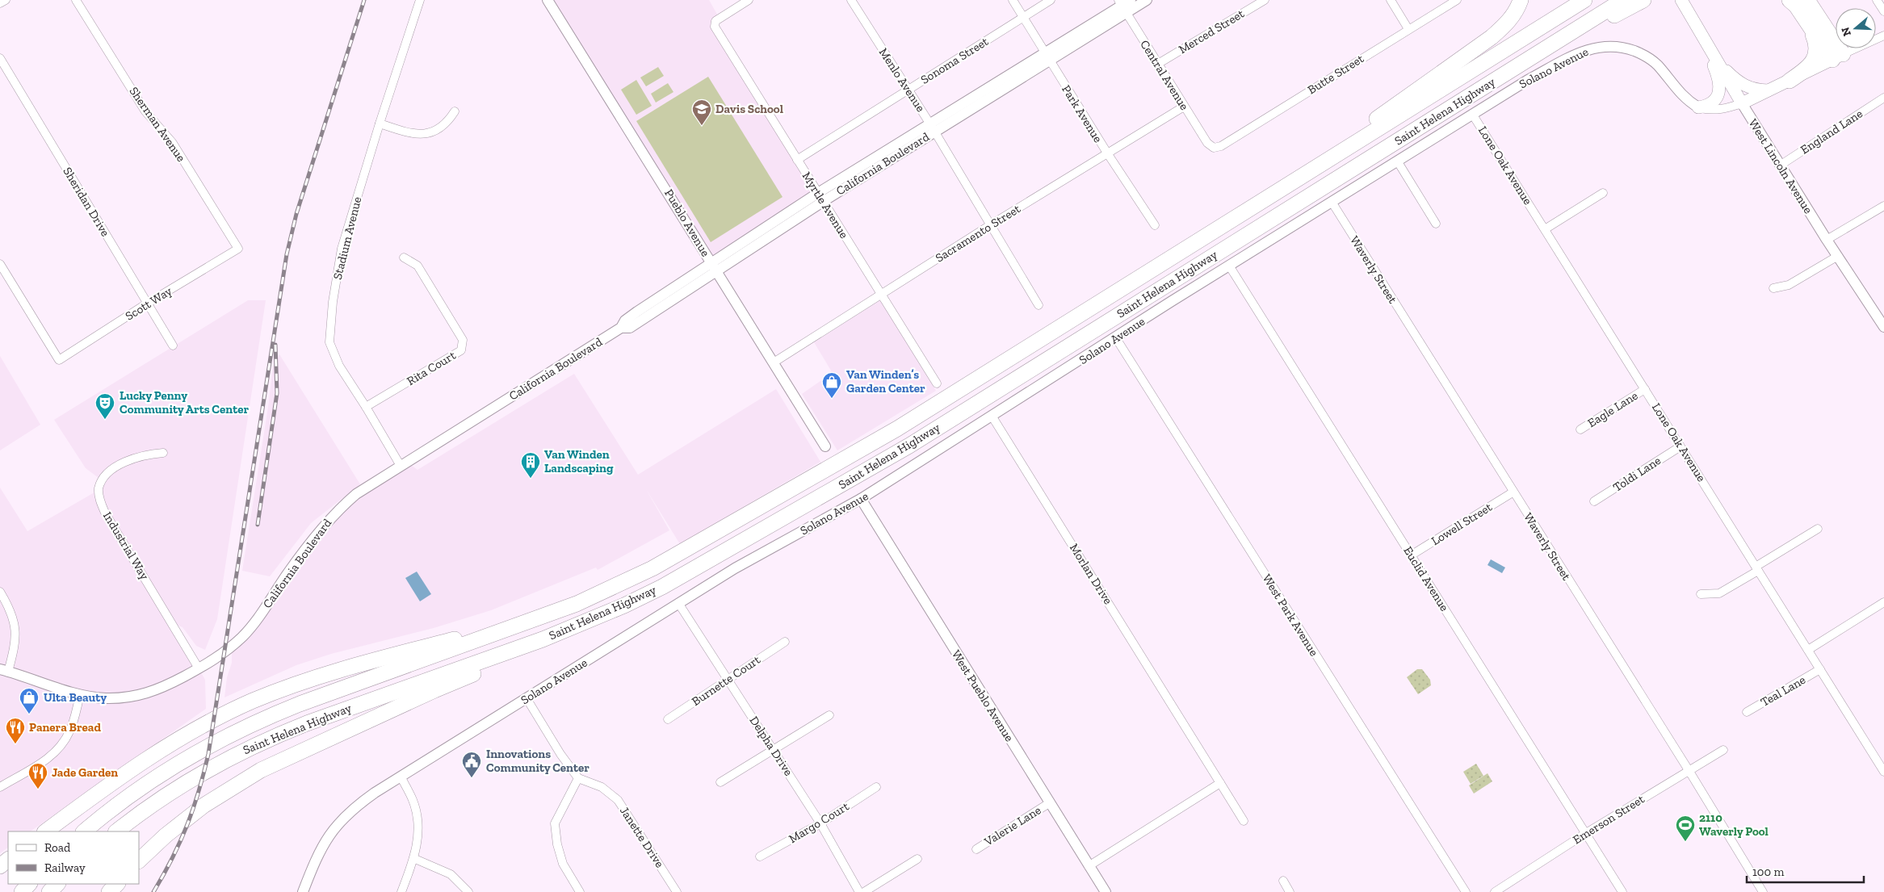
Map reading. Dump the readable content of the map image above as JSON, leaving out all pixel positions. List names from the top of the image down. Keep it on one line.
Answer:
{"streets":{"highway":["Saint Helena Highway"],"main road":["West Lincoln Avenue"],"street":["Merced Street","Sonoma Street","Solano Avenue","Butte Street","Central Avenue","Menlo Avenue","Park Avenue","Sherman Avenue","England Lane","California Boulevard","Lone Oak Avenue","Sheridan Drive","Myrtle Avenue","Pueblo Avenue","Sacramento Street","Stadium Avenue","Waverly Street","Scott Way","Rita Court","Eagle Lane","Toldi Lane","Lowell Street","Industrial Way","Morlan Drive","Euclid Avenue","West Park Avenue","Burnette Court","Teal Lane","West Pueblo Avenue","Delpha Drive","Emerson Street","Margo Court","Valerie Lane","Janette Drive"]},"crossings":[["Merced Street","Central Avenue"],["Sonoma Street","Menlo Avenue"],["Sonoma Street","Park Avenue"],["Sonoma Street","Myrtle Avenue"],["Solano Avenue","Lone Oak Avenue"],["Solano Avenue","Waverly Street"],["Solano Avenue","Morlan Drive"],["Solano Avenue","Euclid Avenue"],["Solano Avenue","West Park Avenue"],["Solano Avenue","West Pueblo Avenue"],["Solano Avenue","Delpha Drive"],["Butte Street","Central Avenue"],["Central Avenue","California Boulevard"],["Central Avenue","Sacramento Street"],["Menlo Avenue","California Boulevard"],["Menlo Avenue","Sacramento Street"],["Park Avenue","California Boulevard"],["Park Avenue","Sacramento Street"],["Sherman Avenue","Scott Way"],["England Lane","West Lincoln Avenue"],["California Boulevard","Myrtle Avenue"],["California Boulevard","Pueblo Avenue"],["California Boulevard","Stadium Avenue"],["California Boulevard","Industrial Way"],["Lone Oak Avenue","Eagle Lane"],["Lone Oak Avenue","Toldi Lane"],["Lone Oak Avenue","Teal Lane"],["Sheridan Drive","Scott Way"],["Myrtle Avenue","Sacramento Street"],["Pueblo Avenue","Sacramento Street"],["Stadium Avenue","Rita Court"],["Waverly Street","Lowell Street"],["Waverly Street","Emerson Street"],["Lowell Street","Euclid Avenue"],["Euclid Avenue","Emerson Street"],["Burnette Court","Delpha Drive"],["West Pueblo Avenue","Valerie Lane"],["Delpha Drive","Margo Court"]],"places":{"school or university":["Davis School"],"shop":["Van Winden’s Garden Center","Ulta Beauty"],"theatre":["Lucky Penny Community Arts Center"],"building":["Van Winden Landscaping"],"restaurant":["Panera Bread","Jade Garden"],"public building":["Innovations Community Center"],"sports":["2110 Waverly Pool"]},"legend":["Road","Railway"],"scale_bar":"100 m","north":"left"}
